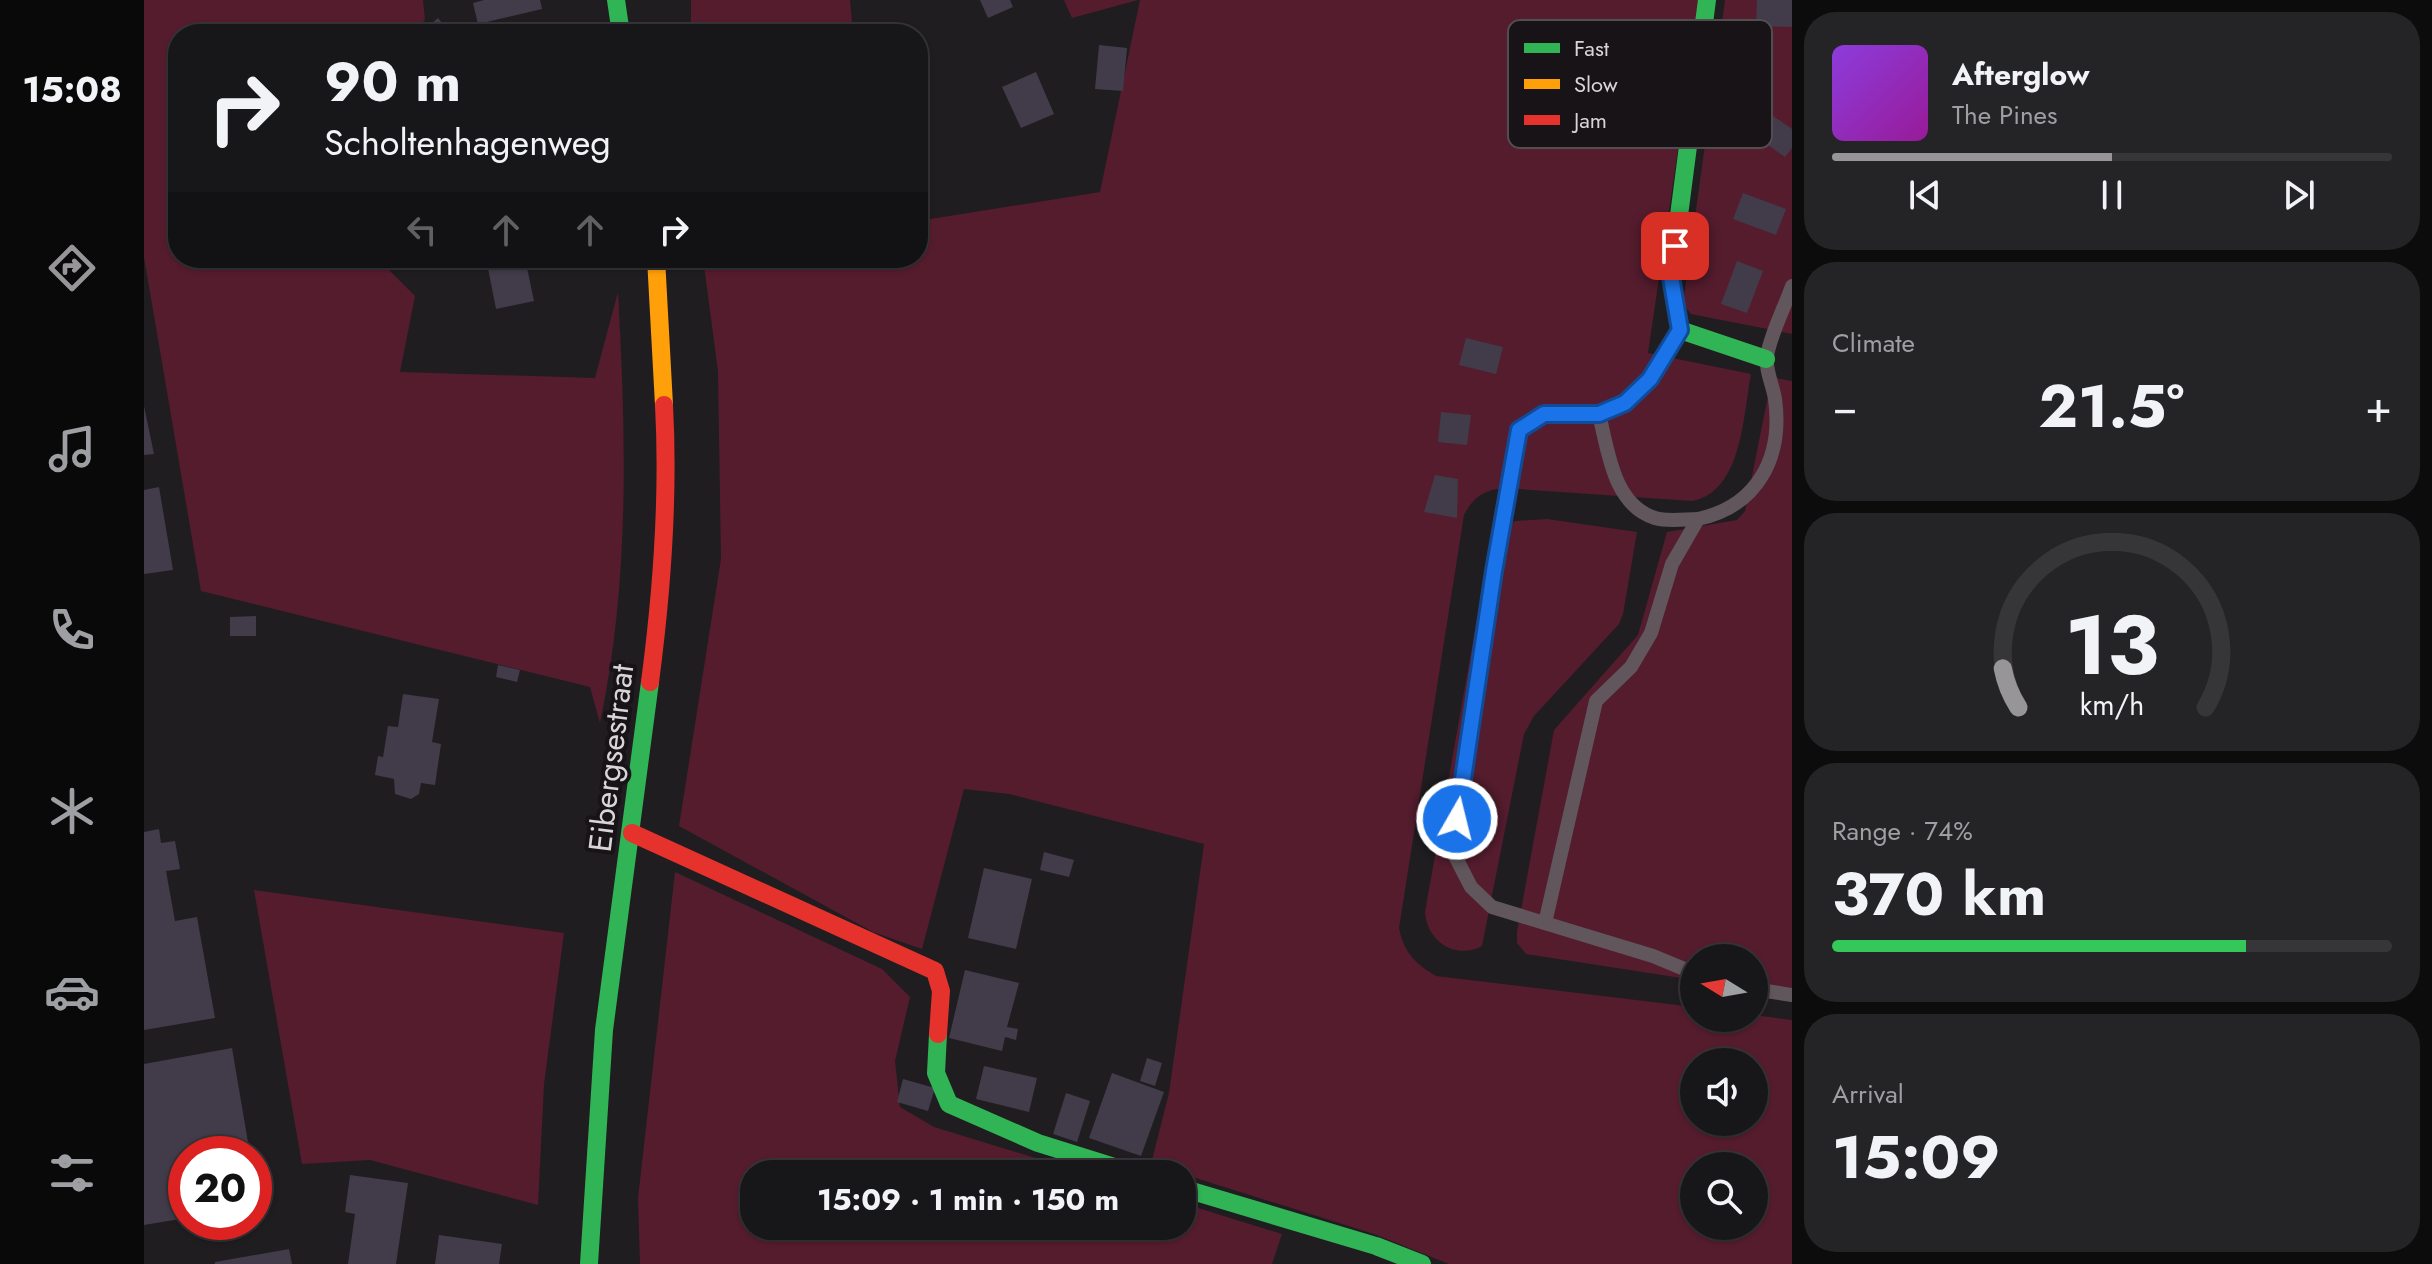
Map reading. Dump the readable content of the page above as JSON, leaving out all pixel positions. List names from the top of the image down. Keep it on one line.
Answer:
{"streets":{"street":["Eibergsestraat"]},"legend":["Fast","Slow","Jam"],"north":"left","page":{"tabs":"15:08","turn":["90 m","Scholtenhagenweg"],"song":["Afterglow","The Pines"],"tile":["Climate",["Range · 74%","370 km"],["Arrival","15:09"]],"heat":["−","21.5°","+"],"limit":"20","trip":"15:09 · 1 min · 150 m","gauge":["13","km/h"]}}
